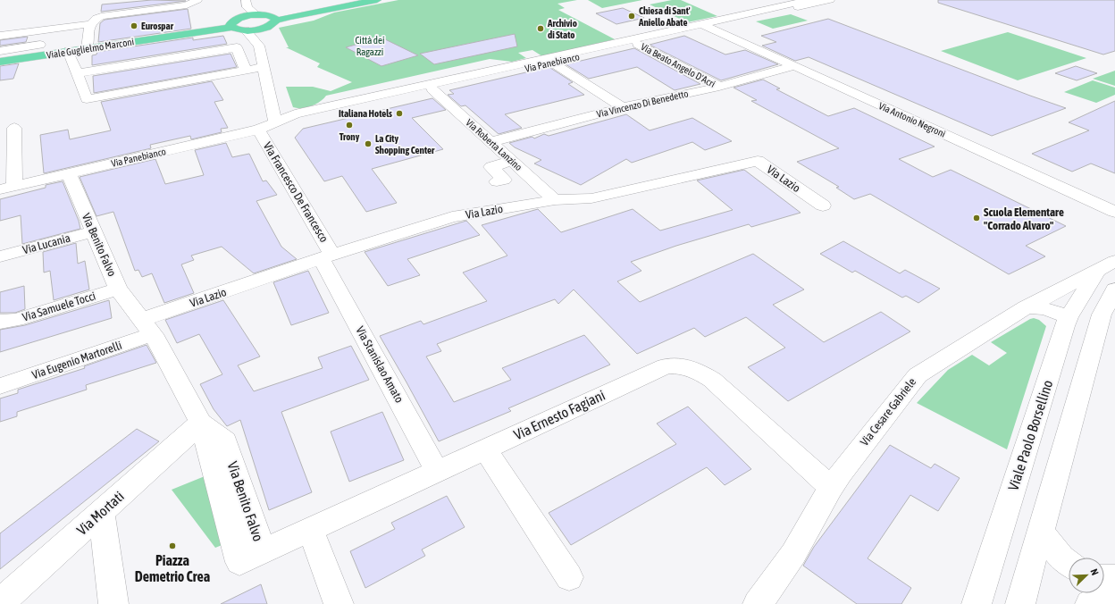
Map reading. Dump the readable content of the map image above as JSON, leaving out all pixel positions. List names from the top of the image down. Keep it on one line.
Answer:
{"streets":{"main road":["Viale Guglielmo Marconi"],"street":["Via Panebianco","Via Beato Angelo D'Acri","Via Vincenzo Di Benedetto","Via Antonio Negroni","Via Roberta Lanzino","Via Lazio","Via Francesco De Francesco","Via Lucania","Via Benito Falvo","Via Samuele Tocci","Via Eugenio Martorelli","Via Stanislao Amato","Via Cesare Gabriele","Via Ernesto Fagiani","Viale Paolo Borsellino","Via Mortati"]},"crossings":[["Via Panebianco","Via Beato Angelo D'Acri"],["Via Panebianco","Via Antonio Negroni"],["Via Panebianco","Via Roberta Lanzino"],["Via Panebianco","Via Francesco De Francesco"],["Via Panebianco","Via Benito Falvo"],["Via Beato Angelo D'Acri","Via Vincenzo Di Benedetto"],["Via Vincenzo Di Benedetto","Via Antonio Negroni"],["Via Vincenzo Di Benedetto","Via Roberta Lanzino"],["Via Roberta Lanzino","Via Lazio"],["Via Lazio","Via Francesco De Francesco"],["Via Lazio","Via Benito Falvo"],["Via Lazio","Via Eugenio Martorelli"],["Via Lazio","Via Stanislao Amato"],["Via Francesco De Francesco","Via Stanislao Amato"],["Via Lucania","Via Benito Falvo"],["Via Benito Falvo","Via Samuele Tocci"],["Via Benito Falvo","Via Eugenio Martorelli"],["Via Benito Falvo","Via Ernesto Fagiani"],["Via Benito Falvo","Via Mortati"],["Via Stanislao Amato","Via Ernesto Fagiani"],["Via Cesare Gabriele","Via Ernesto Fagiani"],["Via Cesare Gabriele","Viale Paolo Borsellino"]],"parks":["Città dei Ragazzi"],"places":["Chiesa di Sant' Aniello Abate","Eurospar","Archivio di Stato","Italiana Hotels","Trony","La City Shopping Center","Scuola Elementare \"Corrado Alvaro\"","Piazza Demetrio Crea"],"north":"top right"}
